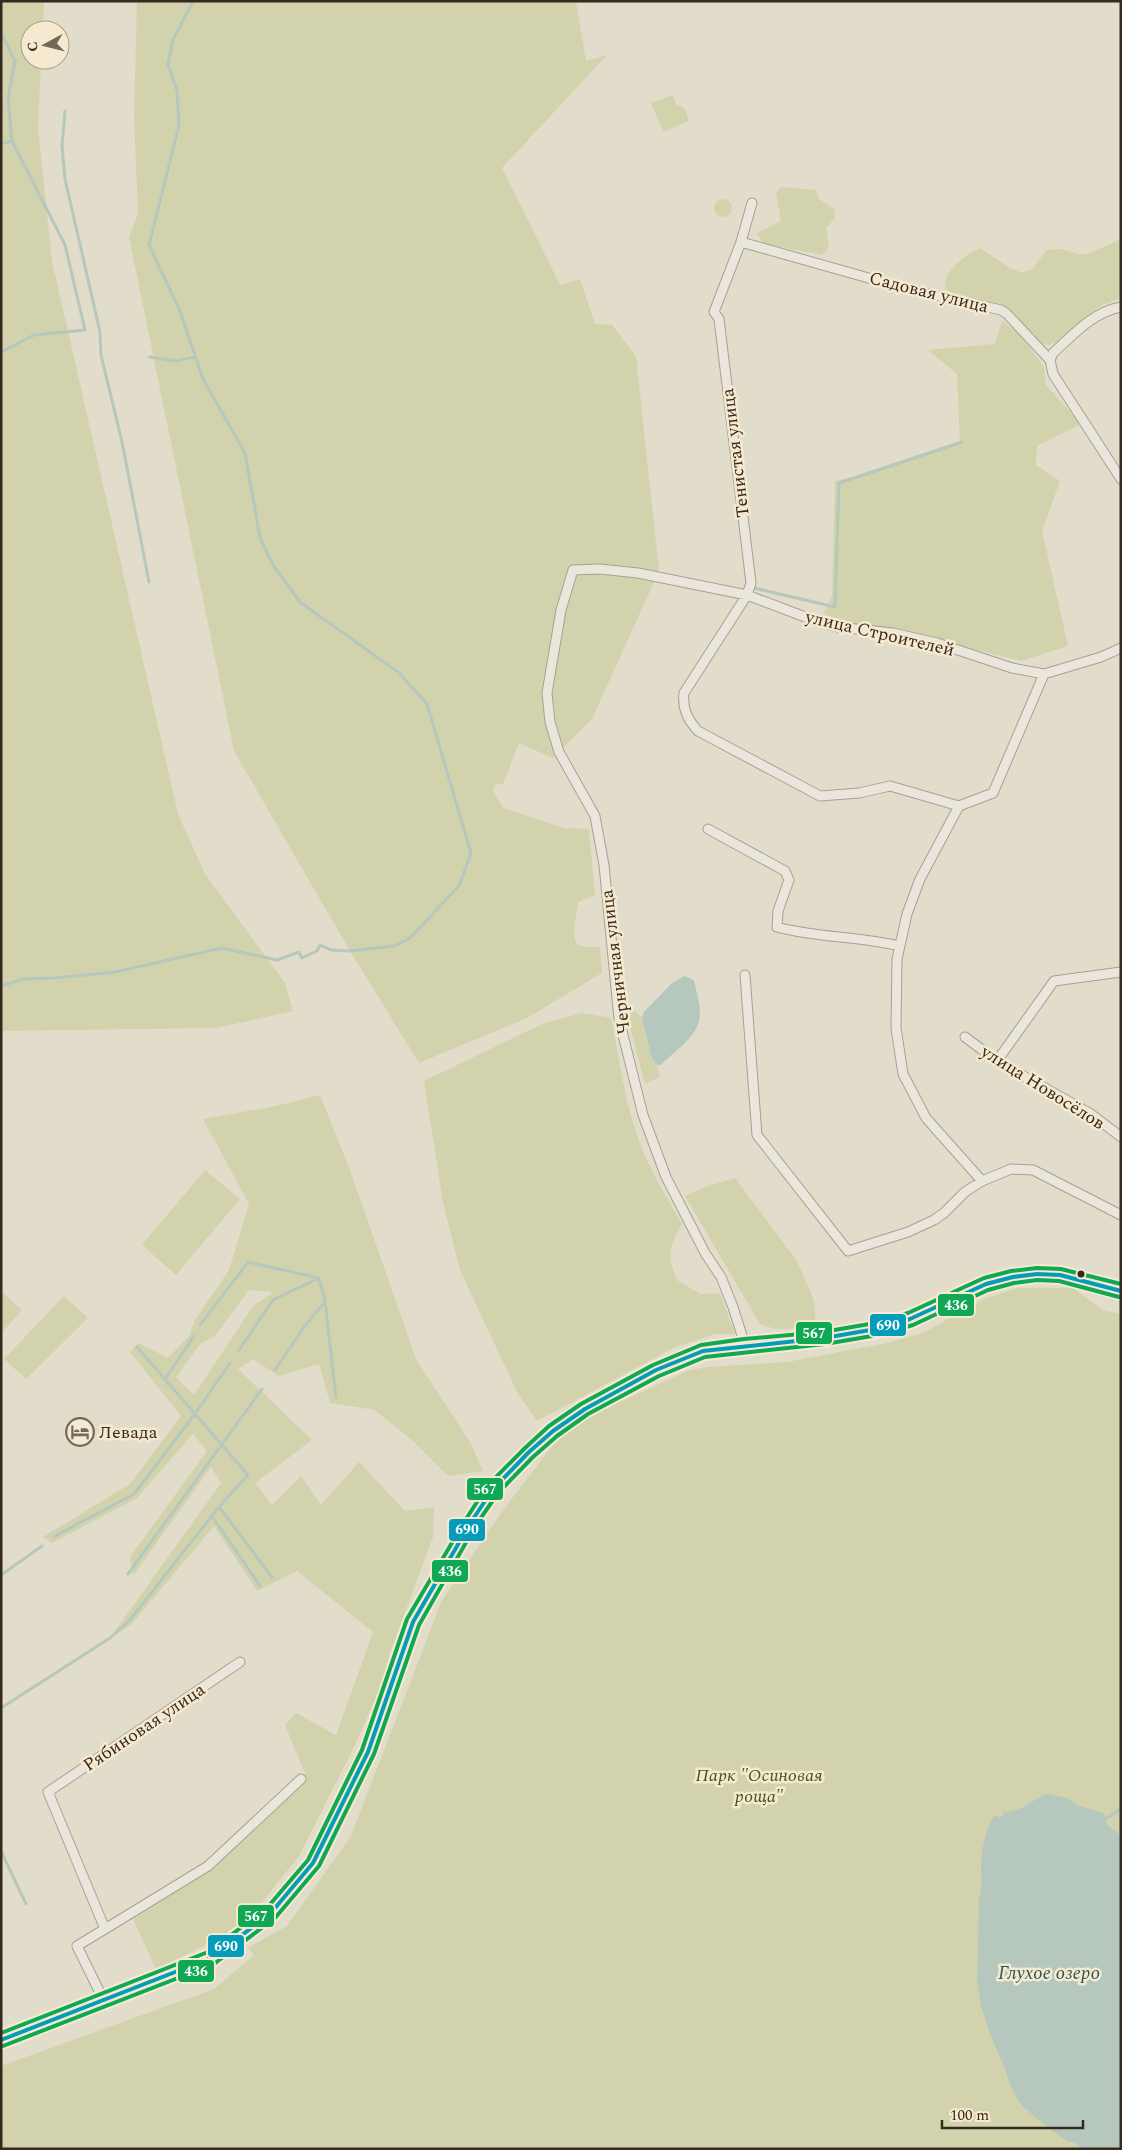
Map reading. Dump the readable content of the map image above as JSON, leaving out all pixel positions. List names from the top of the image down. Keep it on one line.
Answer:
{"streets":{"street":["Садовая улица","Тенистая улица","улица Строителей","Черничная улица","улица Новосёлов","Рябиновая улица"]},"crossings":[["Садовая улица","Тенистая улица"],["Тенистая улица","улица Строителей"],["улица Строителей","Черничная улица"]],"water":["Глухое озеро"],"parks":["Парк \"Осиновая роща\""],"places":{"hotel":["Левада"]},"lines":["transit line 567","transit line 690","transit line 436"],"scale_bar":"100 m","north":"left"}
